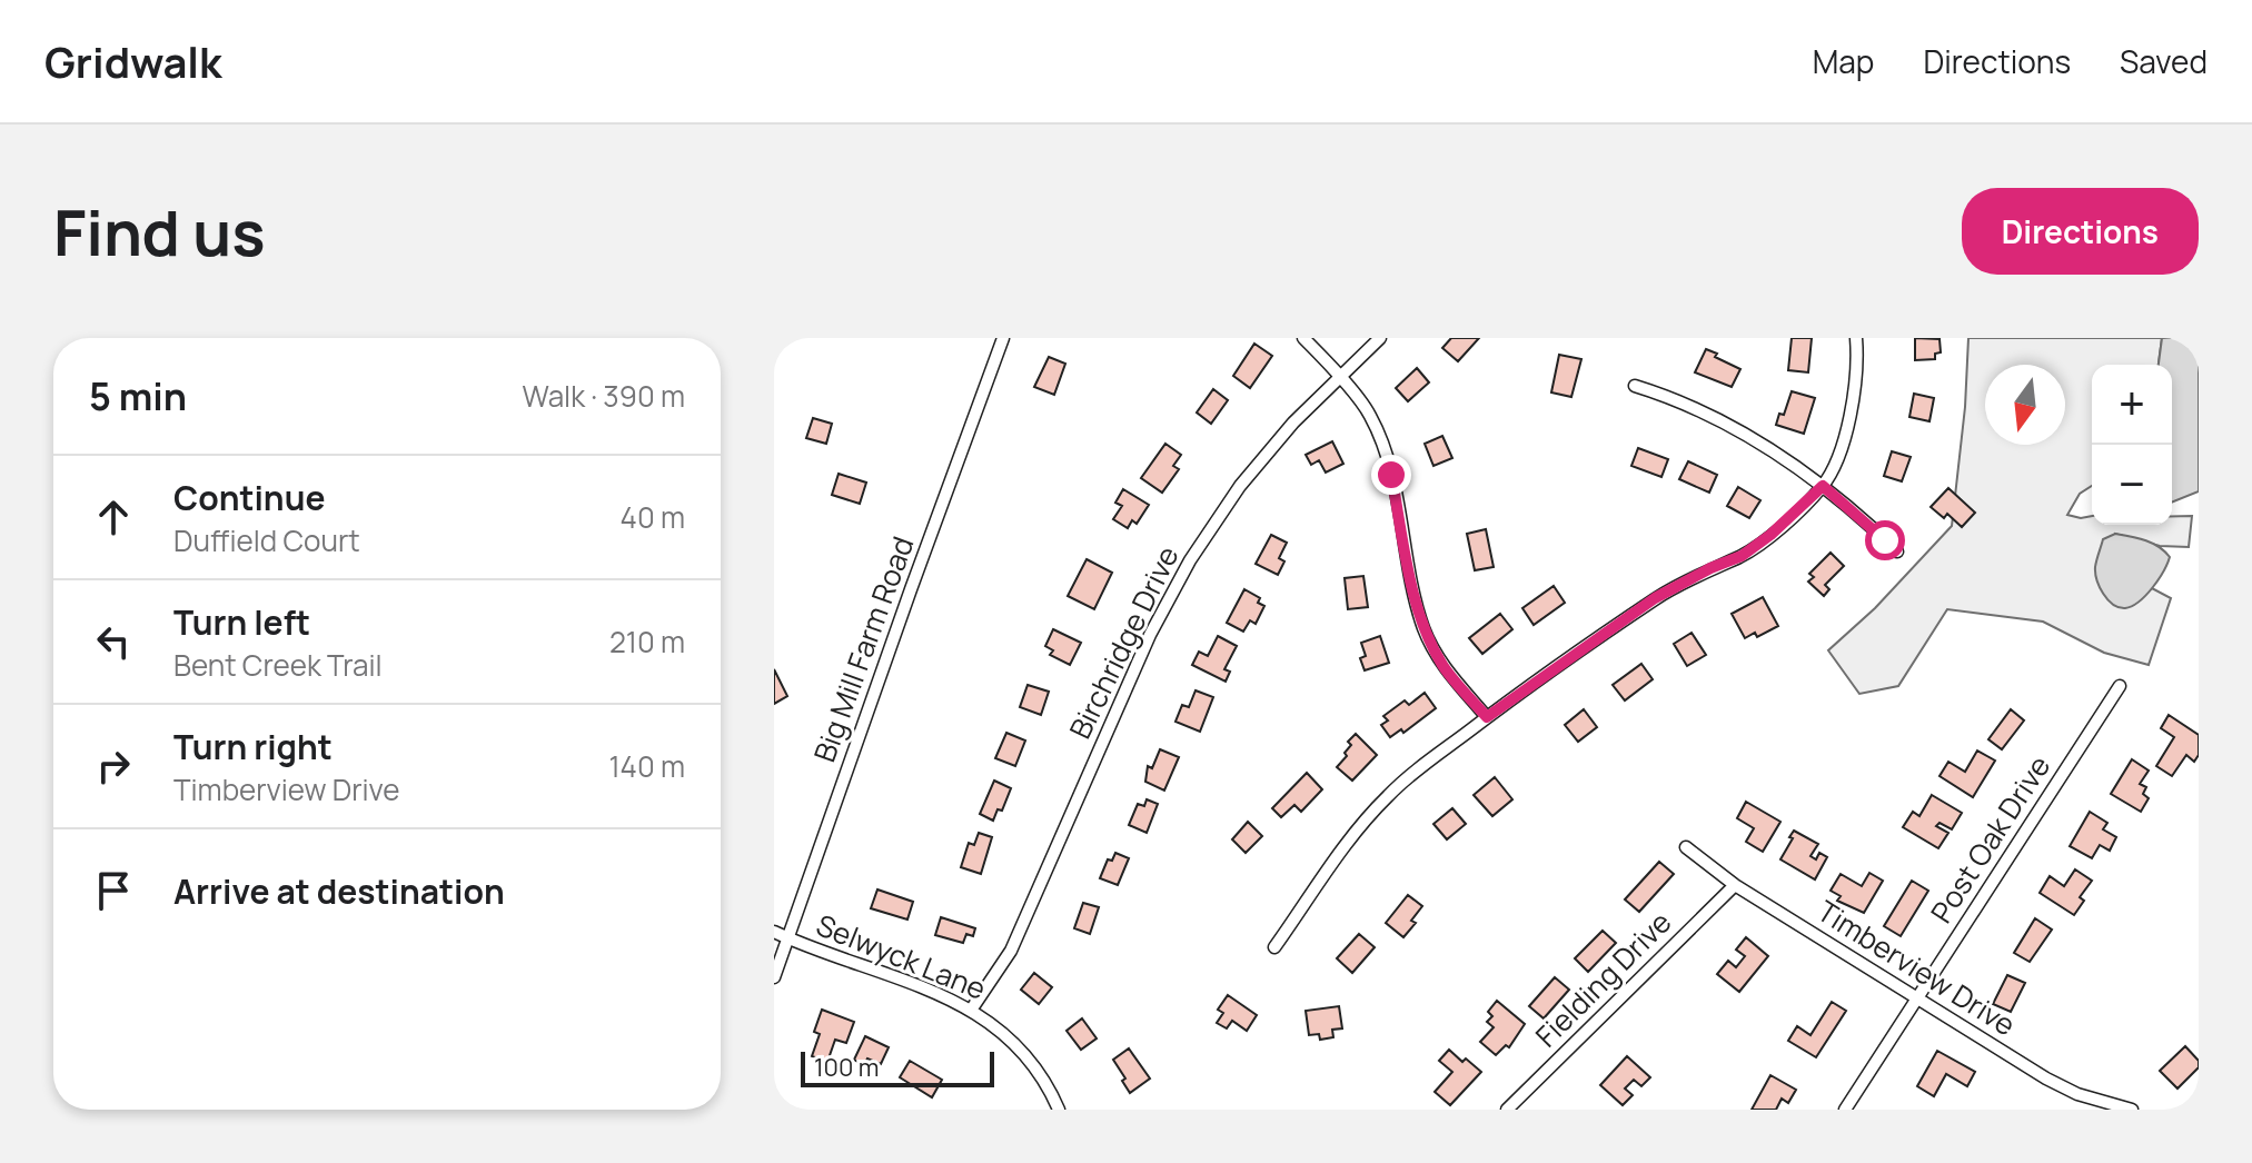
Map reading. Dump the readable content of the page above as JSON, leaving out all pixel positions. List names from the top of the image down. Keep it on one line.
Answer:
{"streets":{"street":["Birchridge Drive","Big Mill Farm Road","Post Oak Drive","Selwyck Lane","Timberview Drive","Fielding Drive"]},"crossings":[["Birchridge Drive","Selwyck Lane"],["Big Mill Farm Road","Selwyck Lane"],["Post Oak Drive","Timberview Drive"],["Timberview Drive","Fielding Drive"]],"scale_bar":"100 m","north":"bottom","page":{"header":"Gridwalk","nav":["Map","Directions","Saved"],"buttons":"Directions","title":"Find us","heading":["5 min","Walk · 390 m"],"map_buttons":["+","−"],"list":[["Continue","Duffield Court","40 m"],["Turn left","Bent Creek Trail","210 m"],["Turn right","Timberview Drive","140 m"],"Arrive at destination"],"scale":"100 m"}}
